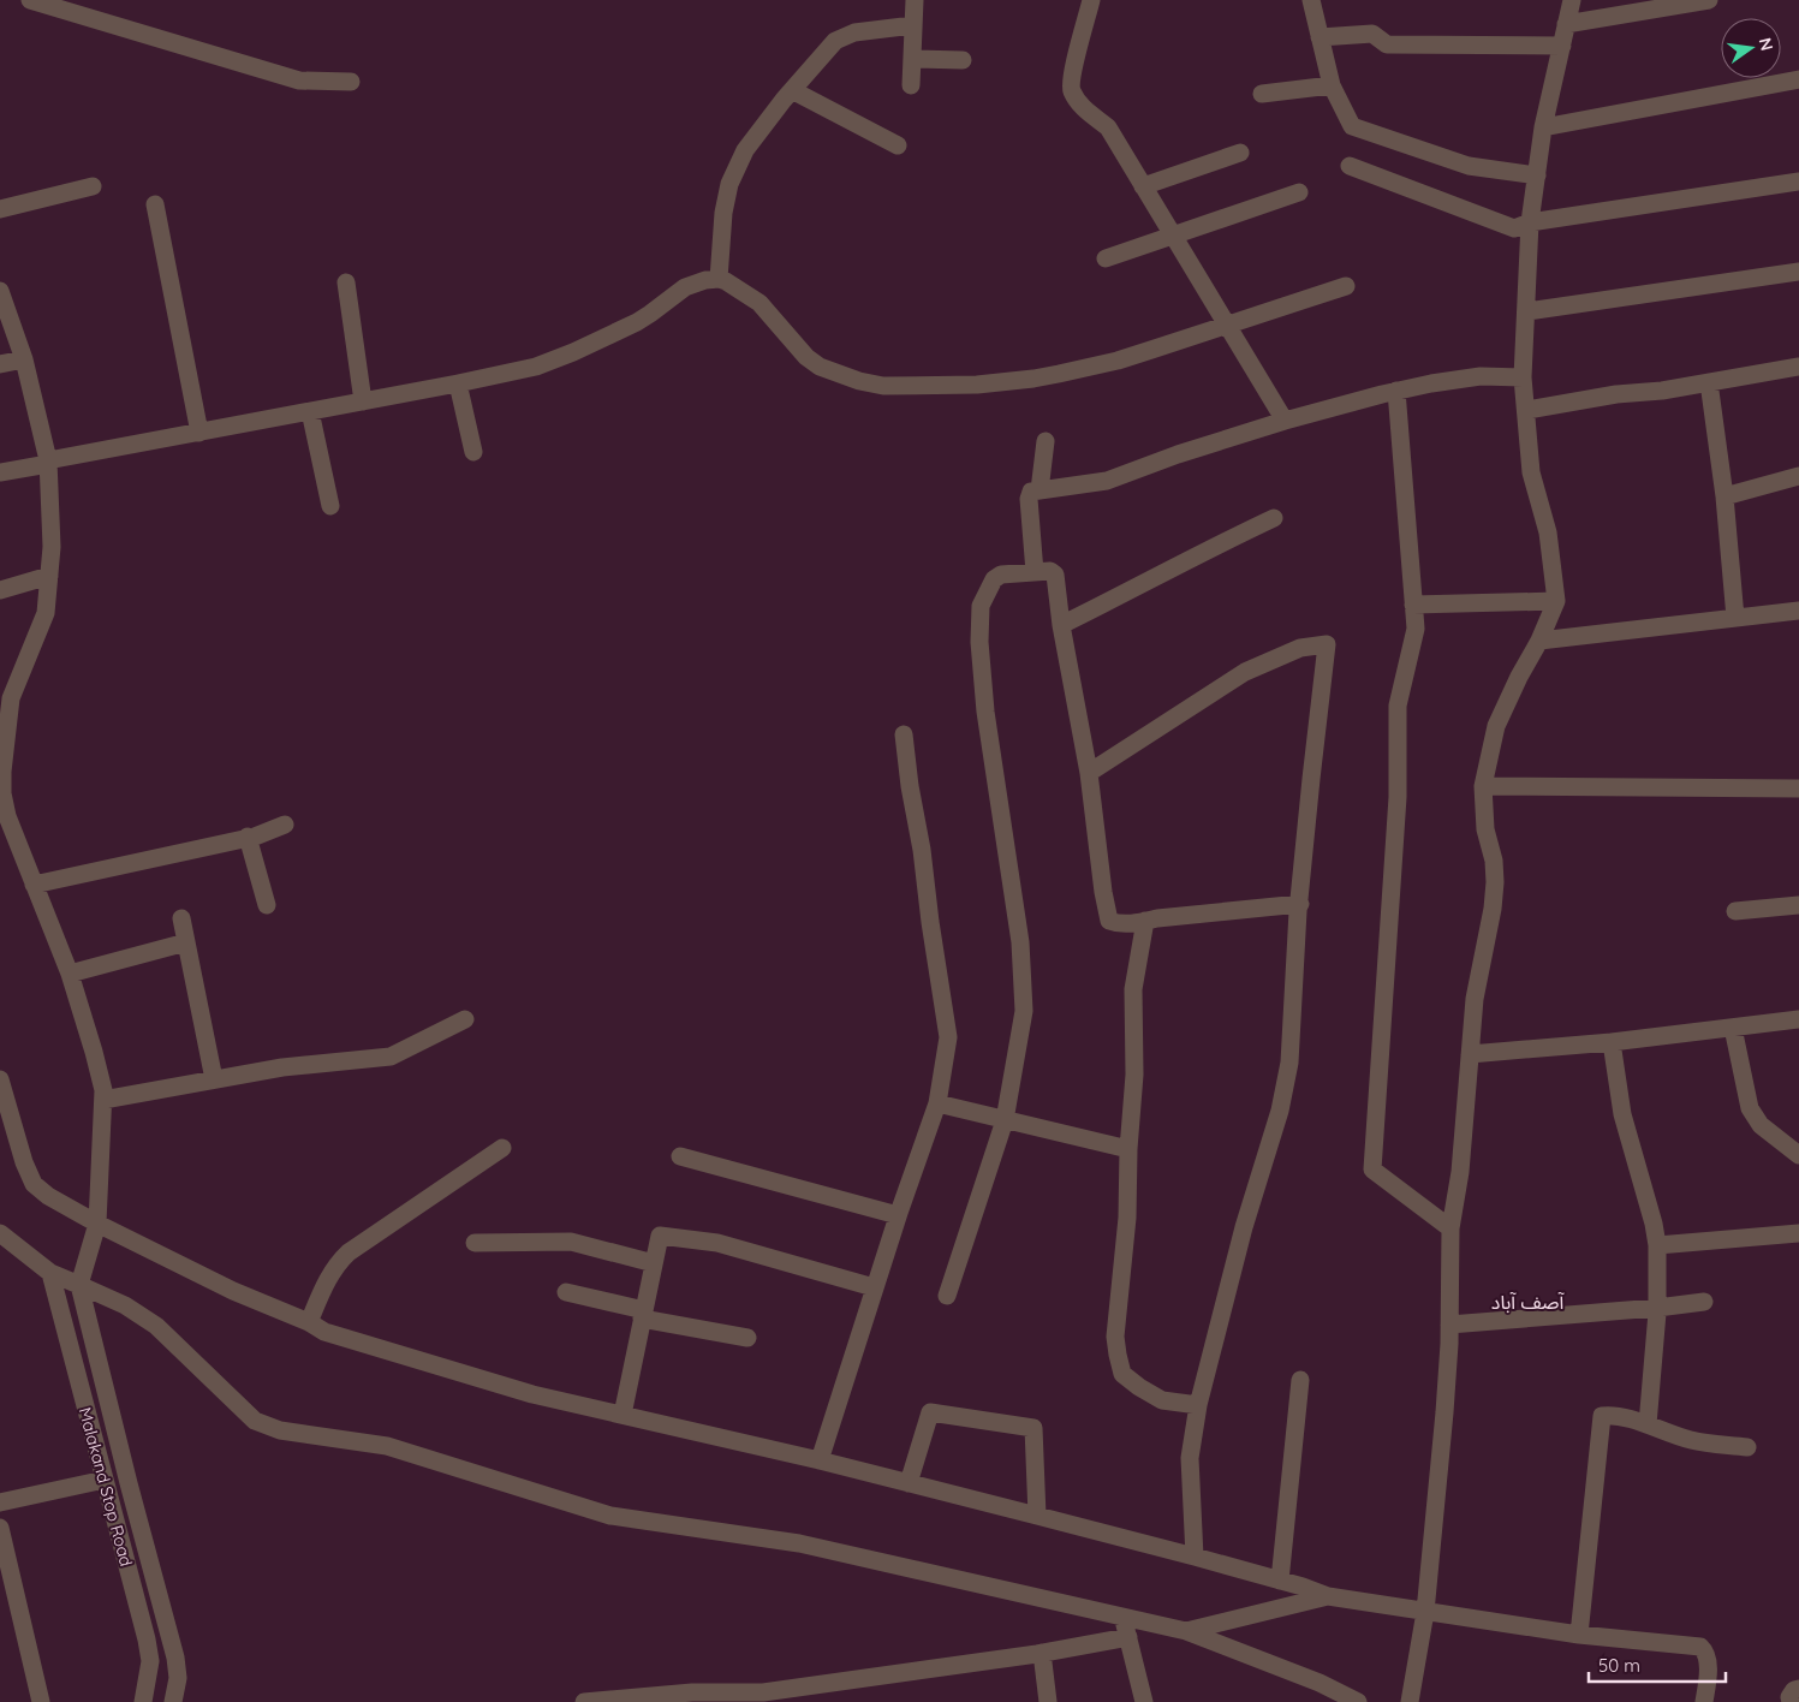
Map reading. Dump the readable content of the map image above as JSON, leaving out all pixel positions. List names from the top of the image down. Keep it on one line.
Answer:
{"streets":{"street":["Malakand Stop Road"]},"districts":["آصف آباد"],"scale_bar":"50 m","north":"right"}
